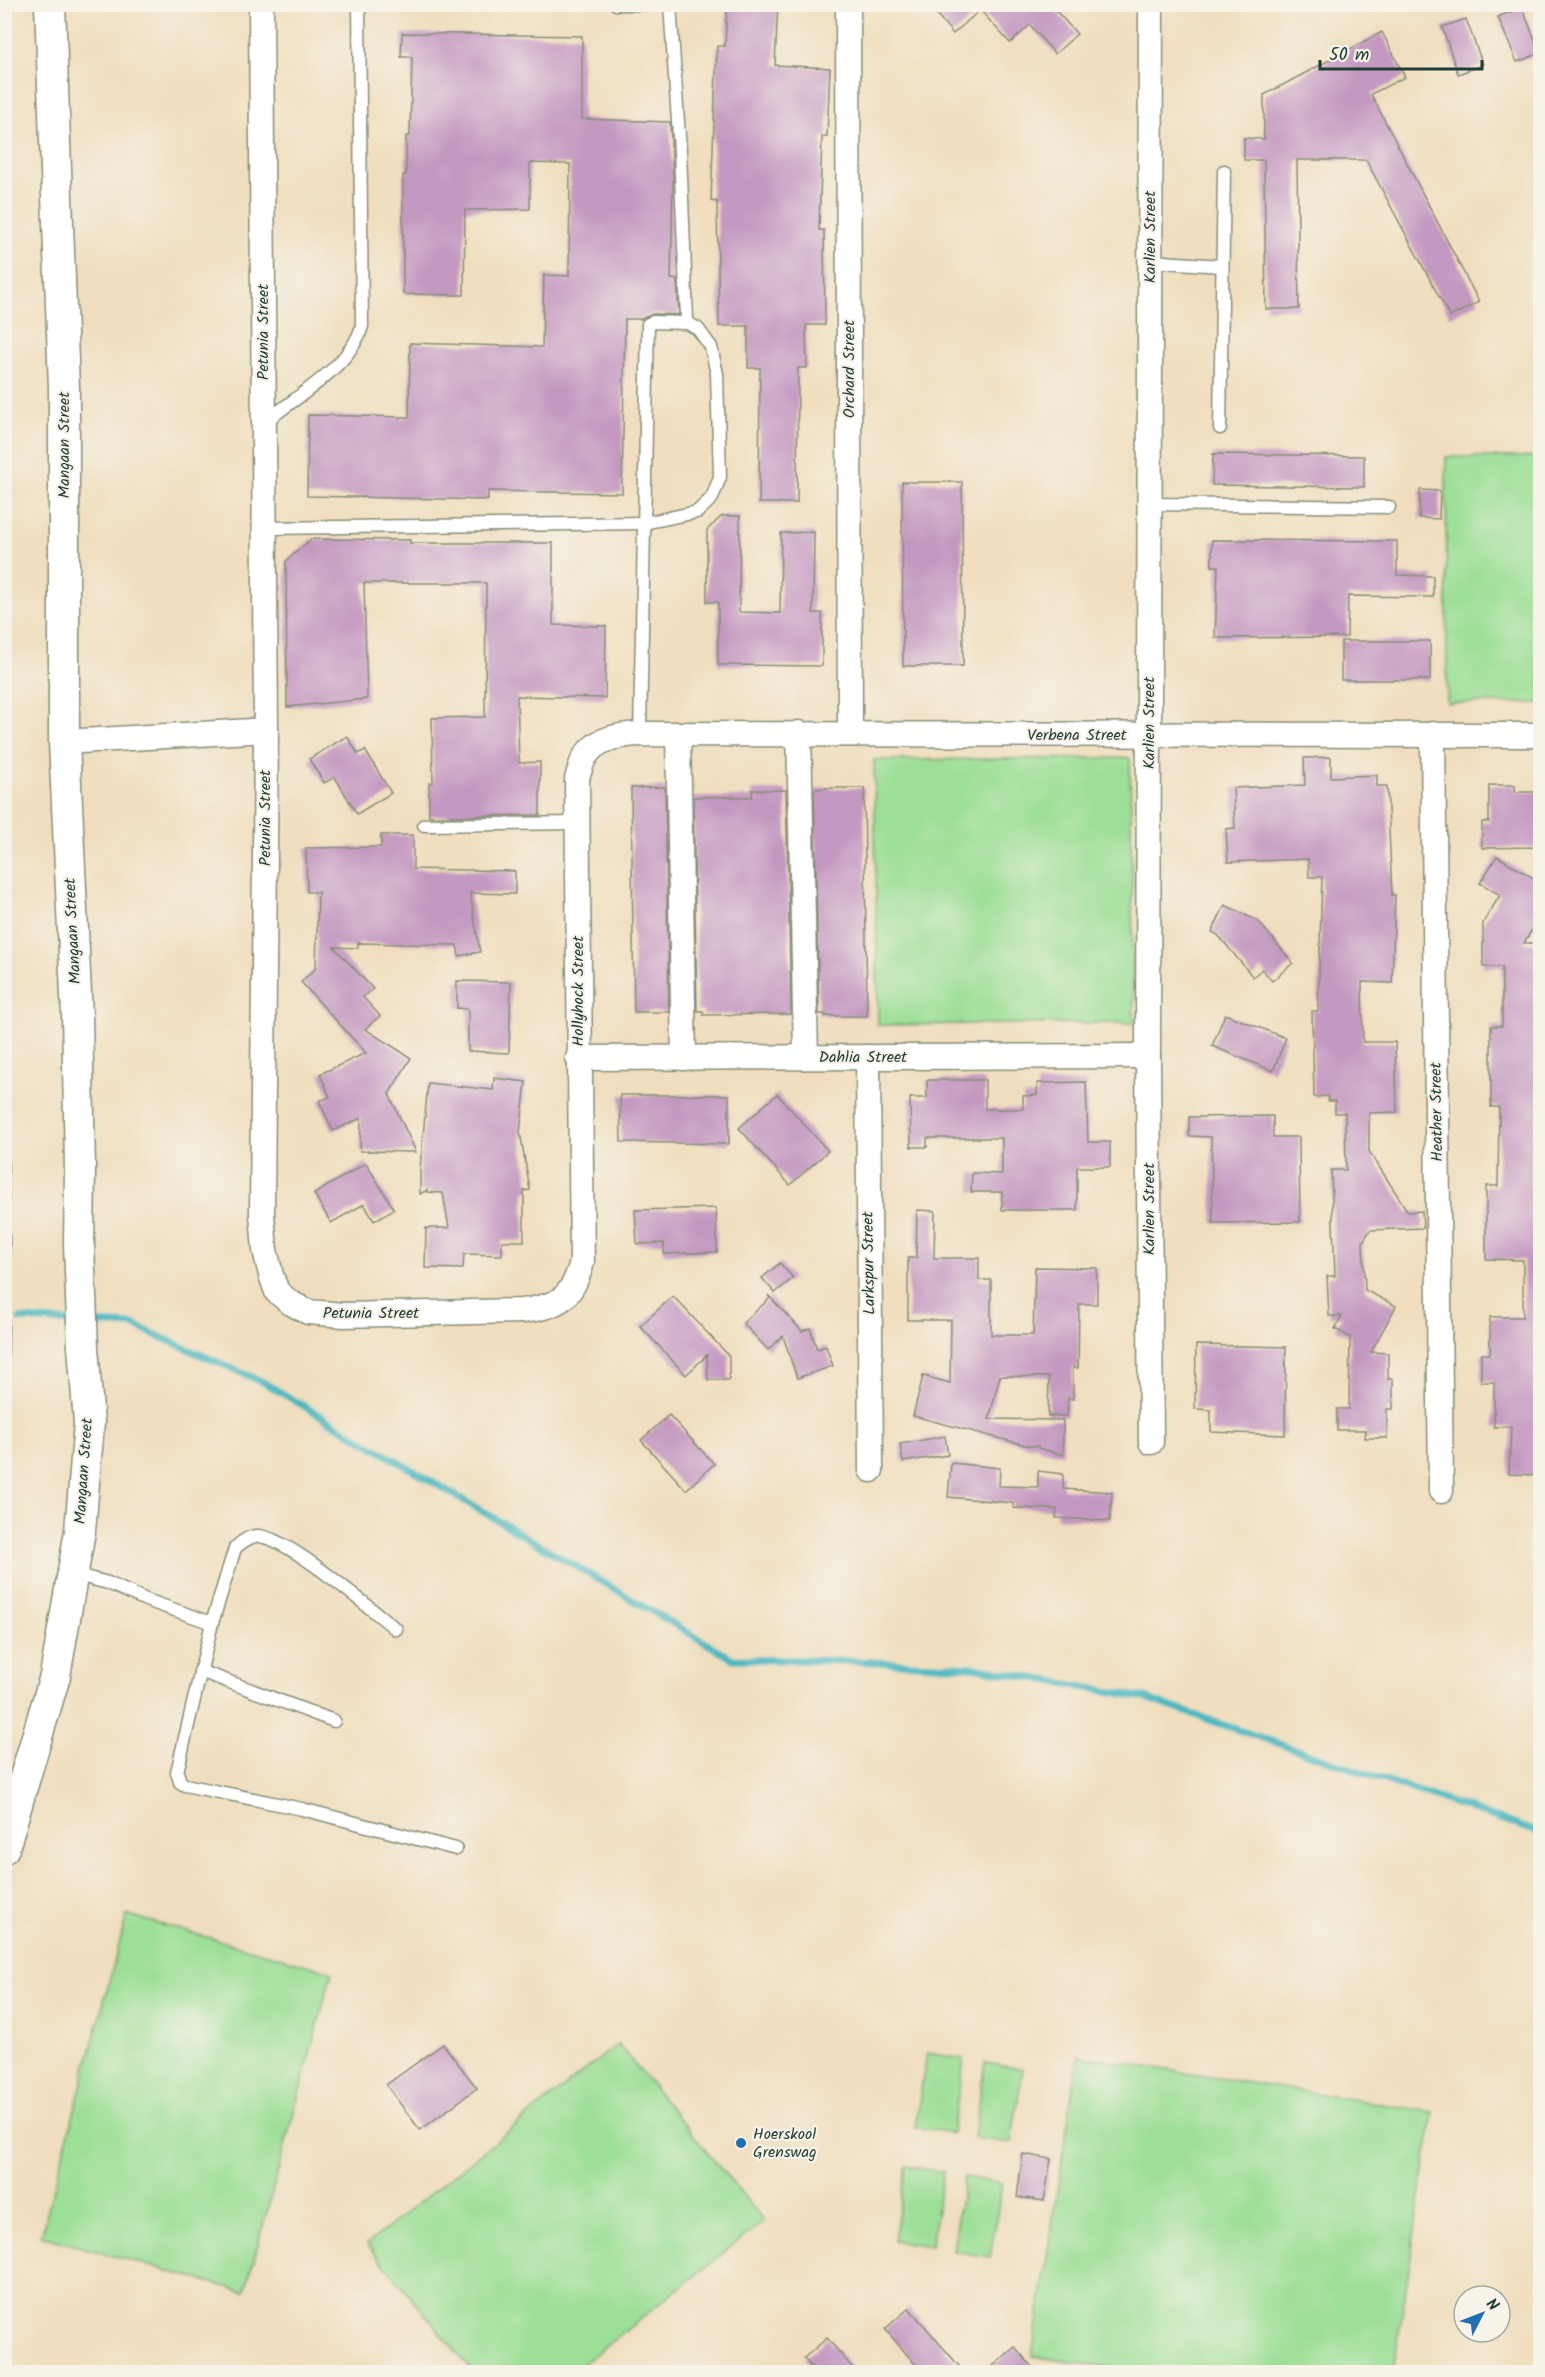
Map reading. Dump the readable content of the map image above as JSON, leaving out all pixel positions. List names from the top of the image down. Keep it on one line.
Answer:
{"streets":{"street":["Karlien Street","Petunia Street","Orchard Street","Mangaan Street","Verbena Street","Hollyhock Street","Dahlia Street","Heather Street","Larkspur Street"]},"crossings":[["Karlien Street","Verbena Street"],["Karlien Street","Dahlia Street"],["Petunia Street","Hollyhock Street"],["Orchard Street","Verbena Street"],["Verbena Street","Hollyhock Street"],["Verbena Street","Heather Street"],["Hollyhock Street","Dahlia Street"],["Dahlia Street","Larkspur Street"]],"places":["Hoerskool Grenswag"],"scale_bar":"50 m","north":"top right"}
